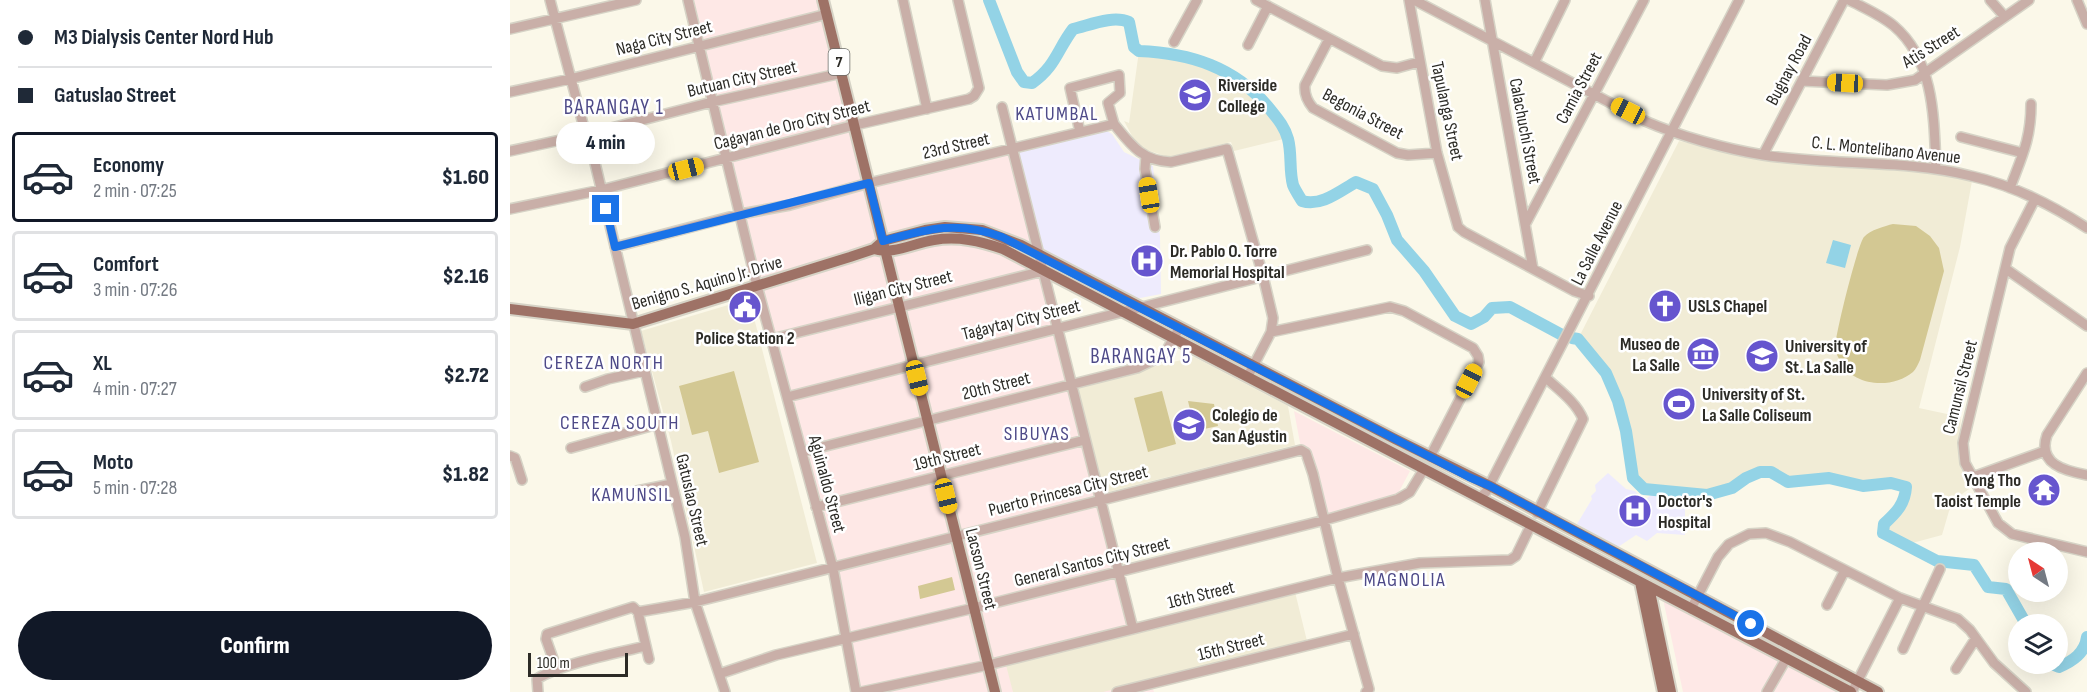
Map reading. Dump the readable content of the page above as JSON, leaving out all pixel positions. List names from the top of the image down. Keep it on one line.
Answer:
{"streets":{"main road":["7","Benigno S. Aquino Jr. Drive","Lacson Street"],"street":["Naga City Street","Atis Street","Bugnay Road","Butuan City Street","Camia Street","Tapulanga Street","Begonia Street","Cagayan de Oro City Street","Calachuchi Street","23rd Street","C. L. Montelibano Avenue","La Salle Avenue","Iligan City Street","Tagaytay City Street","20th Street","Camunsil Street","19th Street","Aguinaldo Street","Puerto Princesa City Street","Gatuslao Street","General Santos City Street","16th Street","15th Street"]},"crossings":[["Naga City Street","Aguinaldo Street"],["Naga City Street","Gatuslao Street"],["Naga City Street","Lacson Street"],["Atis Street","Bugnay Road"],["Bugnay Road","C. L. Montelibano Avenue"],["Butuan City Street","Aguinaldo Street"],["Butuan City Street","Gatuslao Street"],["Butuan City Street","Lacson Street"],["Camia Street","Calachuchi Street"],["Camia Street","C. L. Montelibano Avenue"],["Tapulanga Street","Begonia Street"],["Tapulanga Street","Calachuchi Street"],["Tapulanga Street","C. L. Montelibano Avenue"],["Cagayan de Oro City Street","Aguinaldo Street"],["Cagayan de Oro City Street","Gatuslao Street"],["Cagayan de Oro City Street","Lacson Street"],["Calachuchi Street","C. L. Montelibano Avenue"],["23rd Street","Aguinaldo Street"],["23rd Street","Gatuslao Street"],["23rd Street","Lacson Street"],["C. L. Montelibano Avenue","La Salle Avenue"],["C. L. Montelibano Avenue","Camunsil Street"],["La Salle Avenue","Benigno S. Aquino Jr. Drive"],["Benigno S. Aquino Jr. Drive","Tagaytay City Street"],["Benigno S. Aquino Jr. Drive","20th Street"],["Benigno S. Aquino Jr. Drive","Aguinaldo Street"],["Benigno S. Aquino Jr. Drive","Gatuslao Street"],["Benigno S. Aquino Jr. Drive","Lacson Street"],["Iligan City Street","Aguinaldo Street"],["Iligan City Street","Lacson Street"],["Tagaytay City Street","Aguinaldo Street"],["Tagaytay City Street","Lacson Street"],["20th Street","Aguinaldo Street"],["20th Street","Lacson Street"],["19th Street","Aguinaldo Street"],["19th Street","Lacson Street"],["Aguinaldo Street","Puerto Princesa City Street"],["Aguinaldo Street","General Santos City Street"],["Puerto Princesa City Street","Gatuslao Street"],["Puerto Princesa City Street","General Santos City Street"],["Puerto Princesa City Street","Lacson Street"],["Gatuslao Street","General Santos City Street"],["General Santos City Street","Lacson Street"],["Lacson Street","16th Street"]],"districts":["BARANGAY 1","KATUMBAL","BARANGAY 5","CEREZA NORTH","CEREZA SOUTH","SIBUYAS","KAMUNSIL","MAGNOLIA"],"places":{"school or university":["Riverside College","University of St. La Salle","Colegio de San Agustin"],"hospital":["Dr. Pablo O. Torre Memorial Hospital","Doctor's Hospital"],"church":["USLS Chapel"],"public building":["Police Station 2"],"museum":["Museo de La Salle"],"sports":["University of St. La Salle Coliseum"],"temple":["Yong Tho Taoist Temple"]},"scale_bar":"100 m","north":"top left","page":{"banner":["M3 Dialysis Center Nord Hub","Gatuslao Street"],"bubble":"4 min","list":[{"name":"Economy","note":"2 min · 07:25","value":"$1.60"},{"name":"Comfort","note":"3 min · 07:26","value":"$2.16"},{"name":"XL","note":"4 min · 07:27","value":"$2.72"},{"name":"Moto","note":"5 min · 07:28","value":"$1.82"}],"buttons":"Confirm","scale":"100 m"}}
